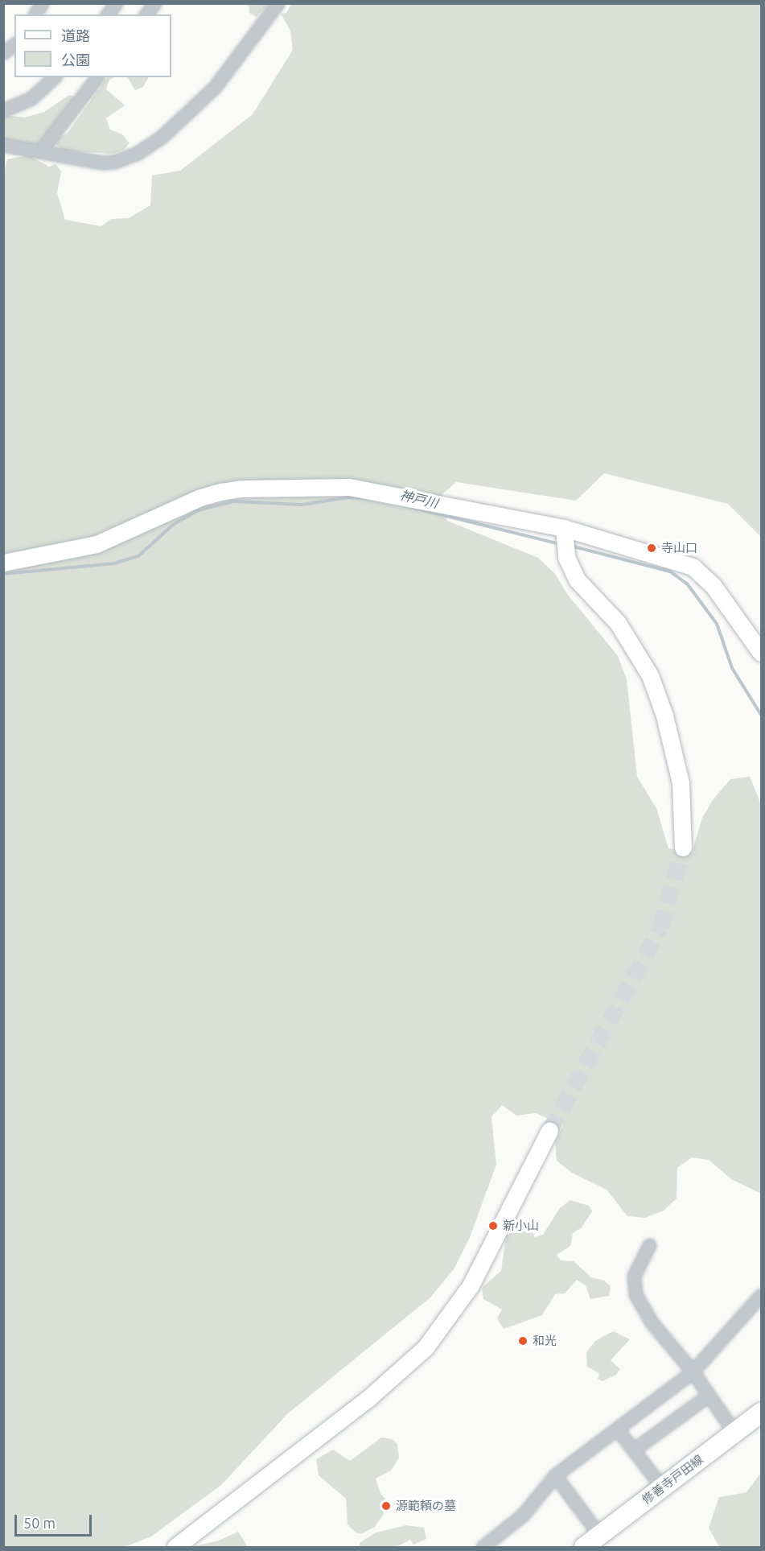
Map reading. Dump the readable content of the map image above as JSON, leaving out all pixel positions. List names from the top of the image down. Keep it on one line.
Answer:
{"streets":{"main road":["修善寺戸田線"]},"water":["神戸川"],"places":["寺山口","新小山","和光","源範頼の墓"],"legend":["道路","公園"],"scale_bar":"50 m"}
